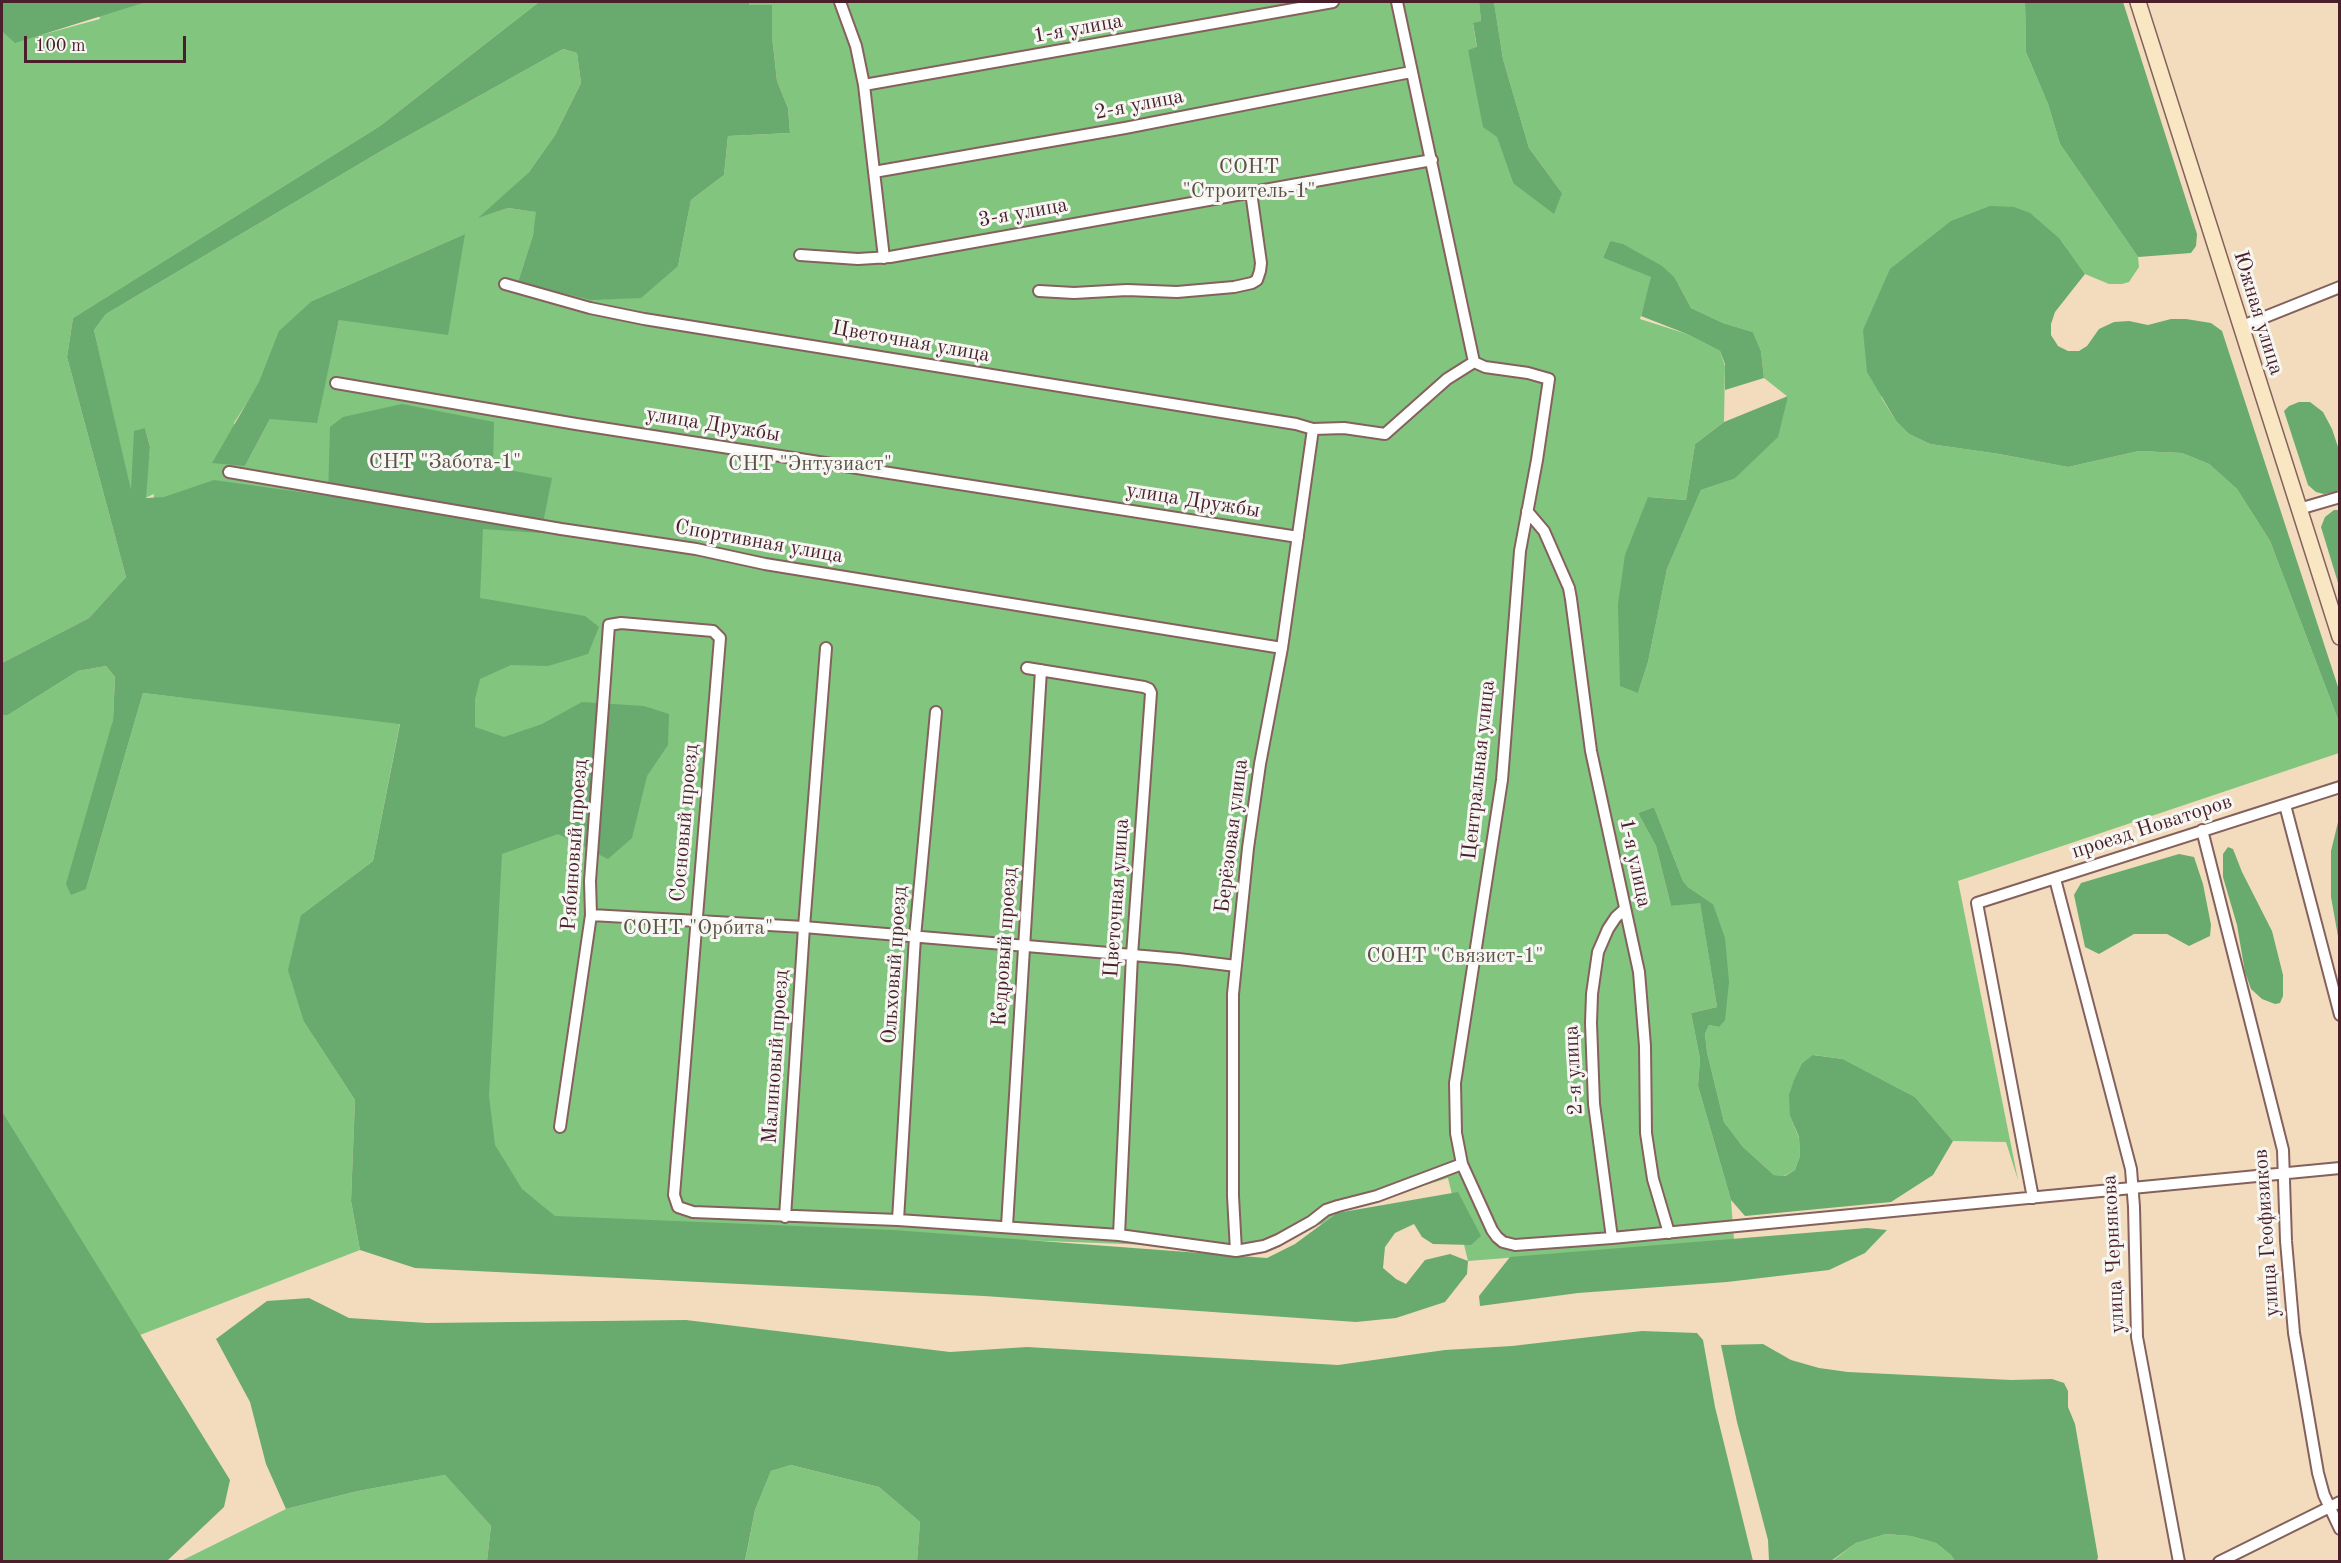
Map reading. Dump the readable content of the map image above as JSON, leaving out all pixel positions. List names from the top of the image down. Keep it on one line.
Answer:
{"streets":{"main road":["Южная улица"],"street":["1-я улица","2-я улица","3-я улица","Цветочная улица","улица Дружбы","Спортивная улица","Центральная улица","Сосновый проезд","проезд Новаторов","Берёзовая улица","Рябиновый проезд","Кедровый проезд","Ольховый проезд","Малиновый проезд","улица Геофизиков","улица Чернякова"]},"crossings":[["1-я улица","2-я улица"],["1-я улица","Центральная улица"],["2-я улица","Центральная улица"],["Цветочная улица","Центральная улица"],["Цветочная улица","Берёзовая улица"],["Цветочная улица","Кедровый проезд"],["улица Дружбы","Берёзовая улица"],["Спортивная улица","Берёзовая улица"],["Центральная улица","проезд Новаторов"],["Центральная улица","улица Геофизиков"],["Центральная улица","улица Чернякова"],["Сосновый проезд","Рябиновый проезд"],["Сосновый проезд","Малиновый проезд"],["проезд Новаторов","улица Геофизиков"],["проезд Новаторов","улица Чернякова"]],"parks":["СОНТ \"Строитель-1\"","СНТ \"Забота-1\"","СНТ \"Энтузиаст\"","СОНТ \"Орбита\"","СОНТ \"Связист-1\""],"scale_bar":"100 m"}
